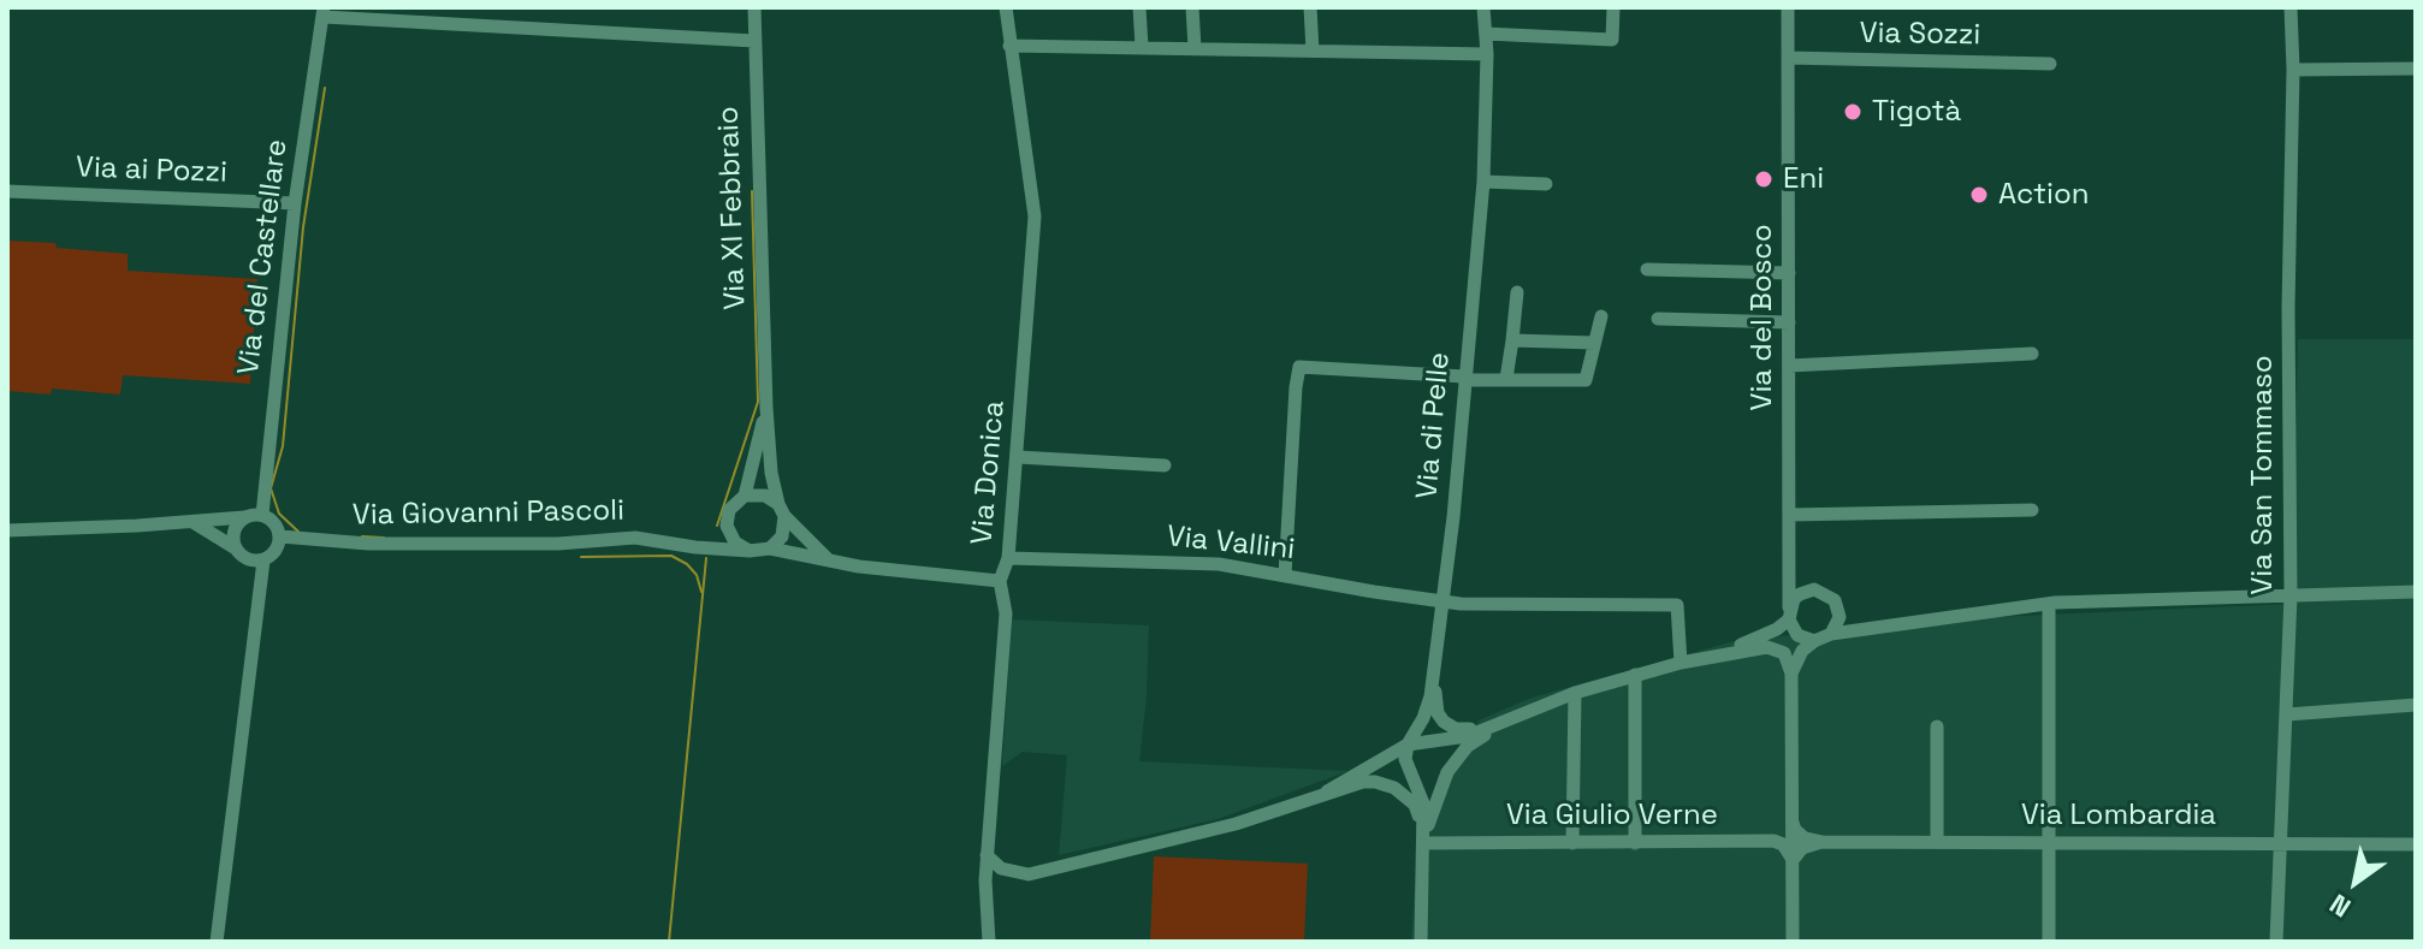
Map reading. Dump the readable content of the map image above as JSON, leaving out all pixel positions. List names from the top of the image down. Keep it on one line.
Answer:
{"streets":{"street":["Via Sozzi","Via ai Pozzi","Via XI Febbraio","Via del Castellare","Via del Bosco","Via di Pelle","Via Donica","Via San Tommaso","Via Giovanni Pascoli","Via Vallini","Via Giulio Verne","Via Lombardia"]},"crossings":[["Via Sozzi","Via del Bosco"],["Via ai Pozzi","Via del Castellare"],["Via XI Febbraio","Via Giovanni Pascoli"],["Via del Castellare","Via Giovanni Pascoli"],["Via di Pelle","Via Vallini"],["Via Donica","Via Giovanni Pascoli"],["Via Donica","Via Vallini"],["Via San Tommaso","Via Lombardia"]],"places":["Tigotà","Eni","Action"],"north":"bottom left"}
